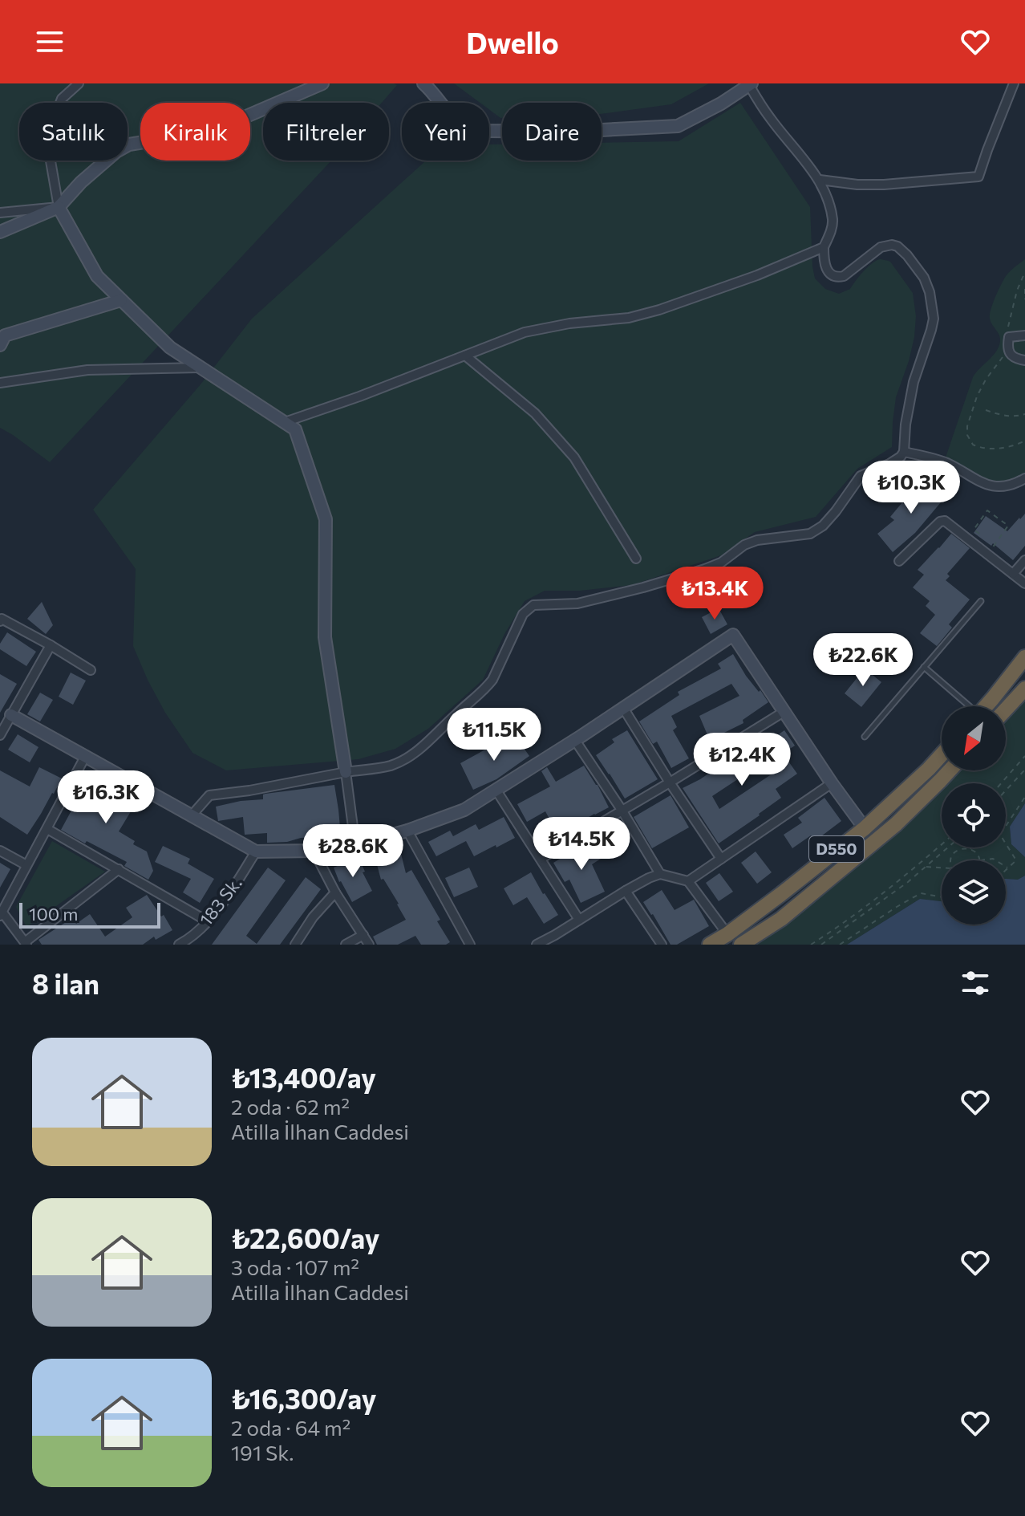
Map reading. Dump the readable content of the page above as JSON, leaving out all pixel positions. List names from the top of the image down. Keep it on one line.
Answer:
{"streets":{"highway":["D550"],"street":["183 Sk."]},"scale_bar":"100 m","north":"bottom left","page":{"header":"Dwello","chip":["Satılık","Kiralık","Filtreler","Yeni","Daire"],"price":["₺10.3K","₺13.4K","₺22.6K","₺11.5K","₺12.4K","₺16.3K","₺14.5K","₺28.6K"],"scale":"100 m","heading":"8 ilan","list":[{"name":"₺13,400/ay","note":"2 oda · 62 m² · Atilla İlhan Caddesi"},{"name":"₺22,600/ay","note":"3 oda · 107 m² · Atilla İlhan Caddesi"},{"name":"₺16,300/ay","note":"2 oda · 64 m² · 191 Sk."}]}}
